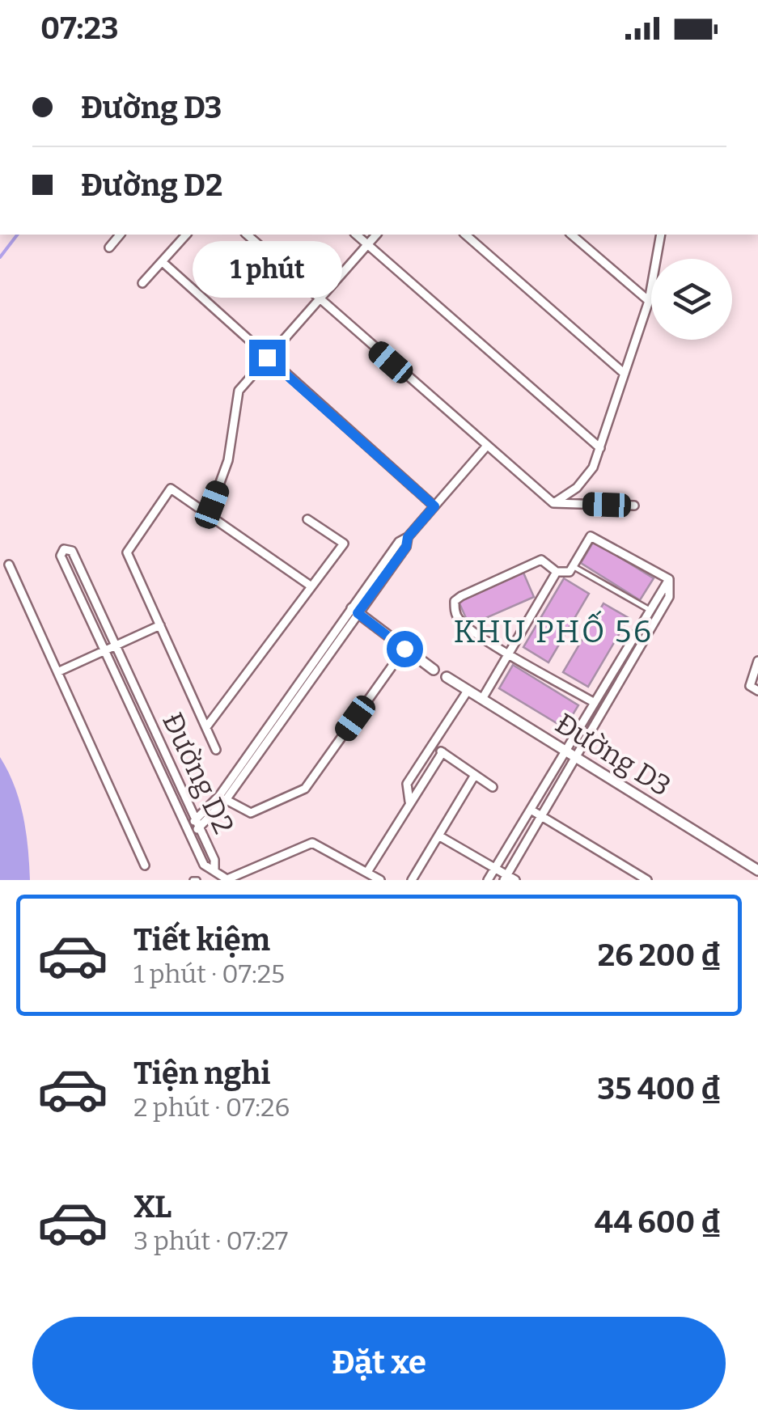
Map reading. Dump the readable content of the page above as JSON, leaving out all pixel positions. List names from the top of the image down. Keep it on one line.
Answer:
{"streets":{"street":["Đường D3","Đường D2"]},"districts":["KHU PHỐ 56"],"page":{"status":"07:23","banner":["Đường D3","Đường D2"],"bubble":"1 phút","list":[{"name":"Tiết kiệm","note":"1 phút · 07:25","value":"26 200 ₫"},{"name":"Tiện nghi","note":"2 phút · 07:26","value":"35 400 ₫"},{"name":"XL","note":"3 phút · 07:27","value":"44 600 ₫"}],"buttons":"Đặt xe"}}
